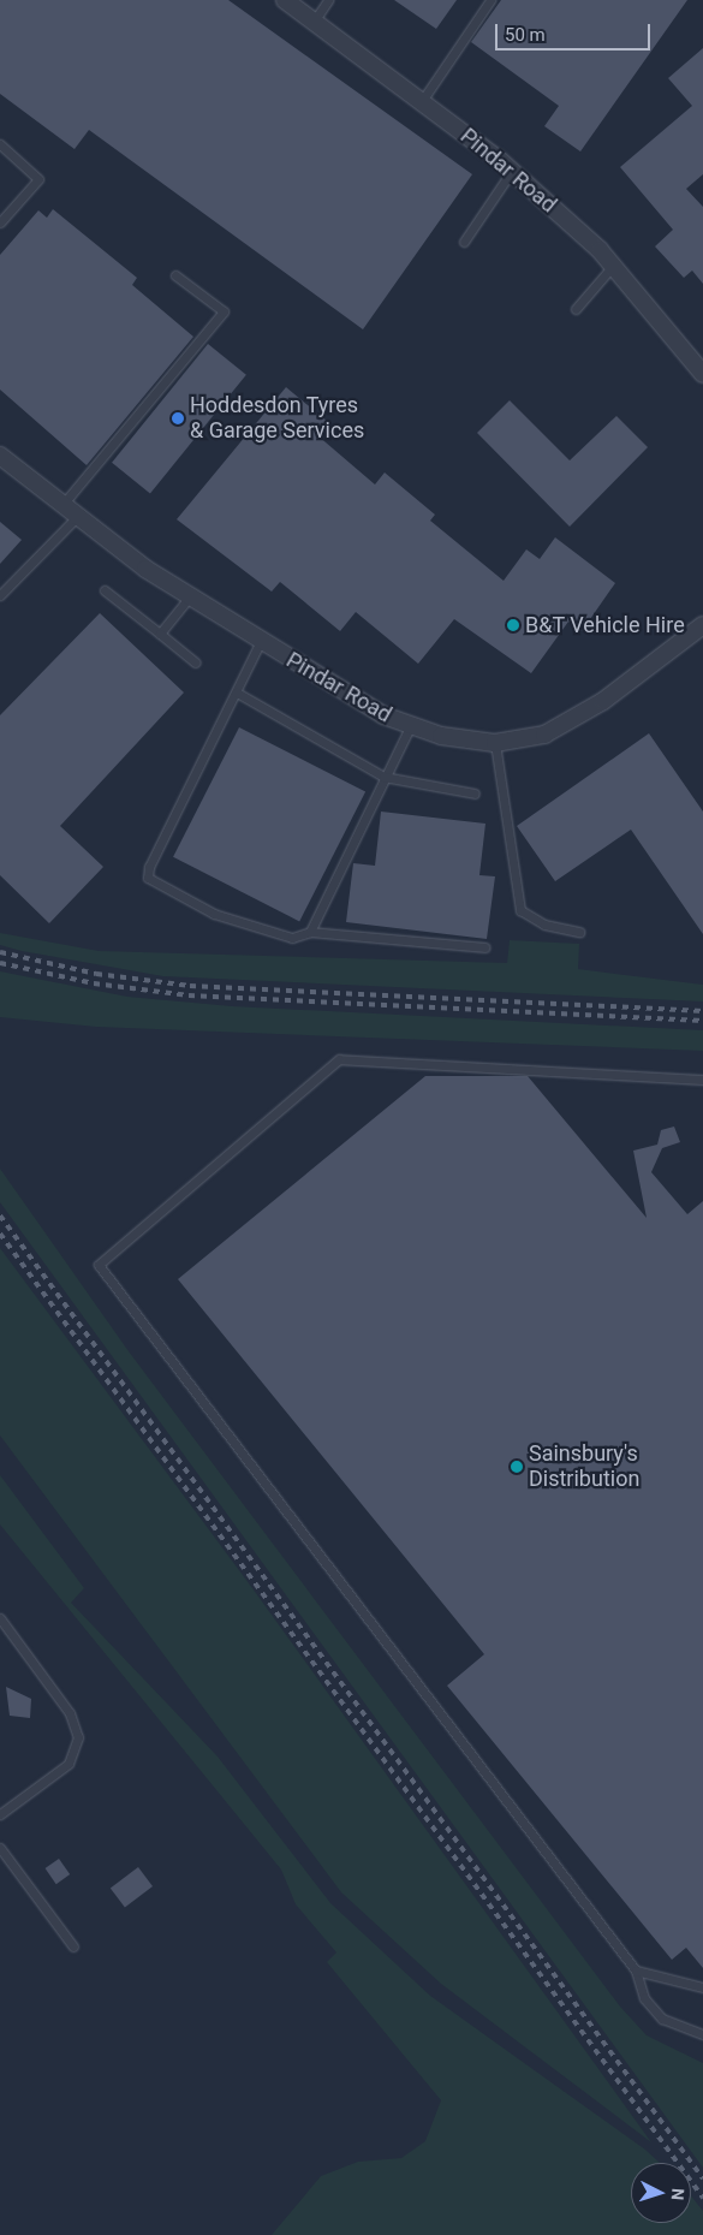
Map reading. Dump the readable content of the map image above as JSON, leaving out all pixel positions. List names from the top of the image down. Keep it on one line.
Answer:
{"streets":{"street":["Pindar Road"]},"places":["Hoddesdon Tyres & Garage Services","B&T Vehicle Hire","Sainsbury's Distribution"],"scale_bar":"50 m","north":"right"}
